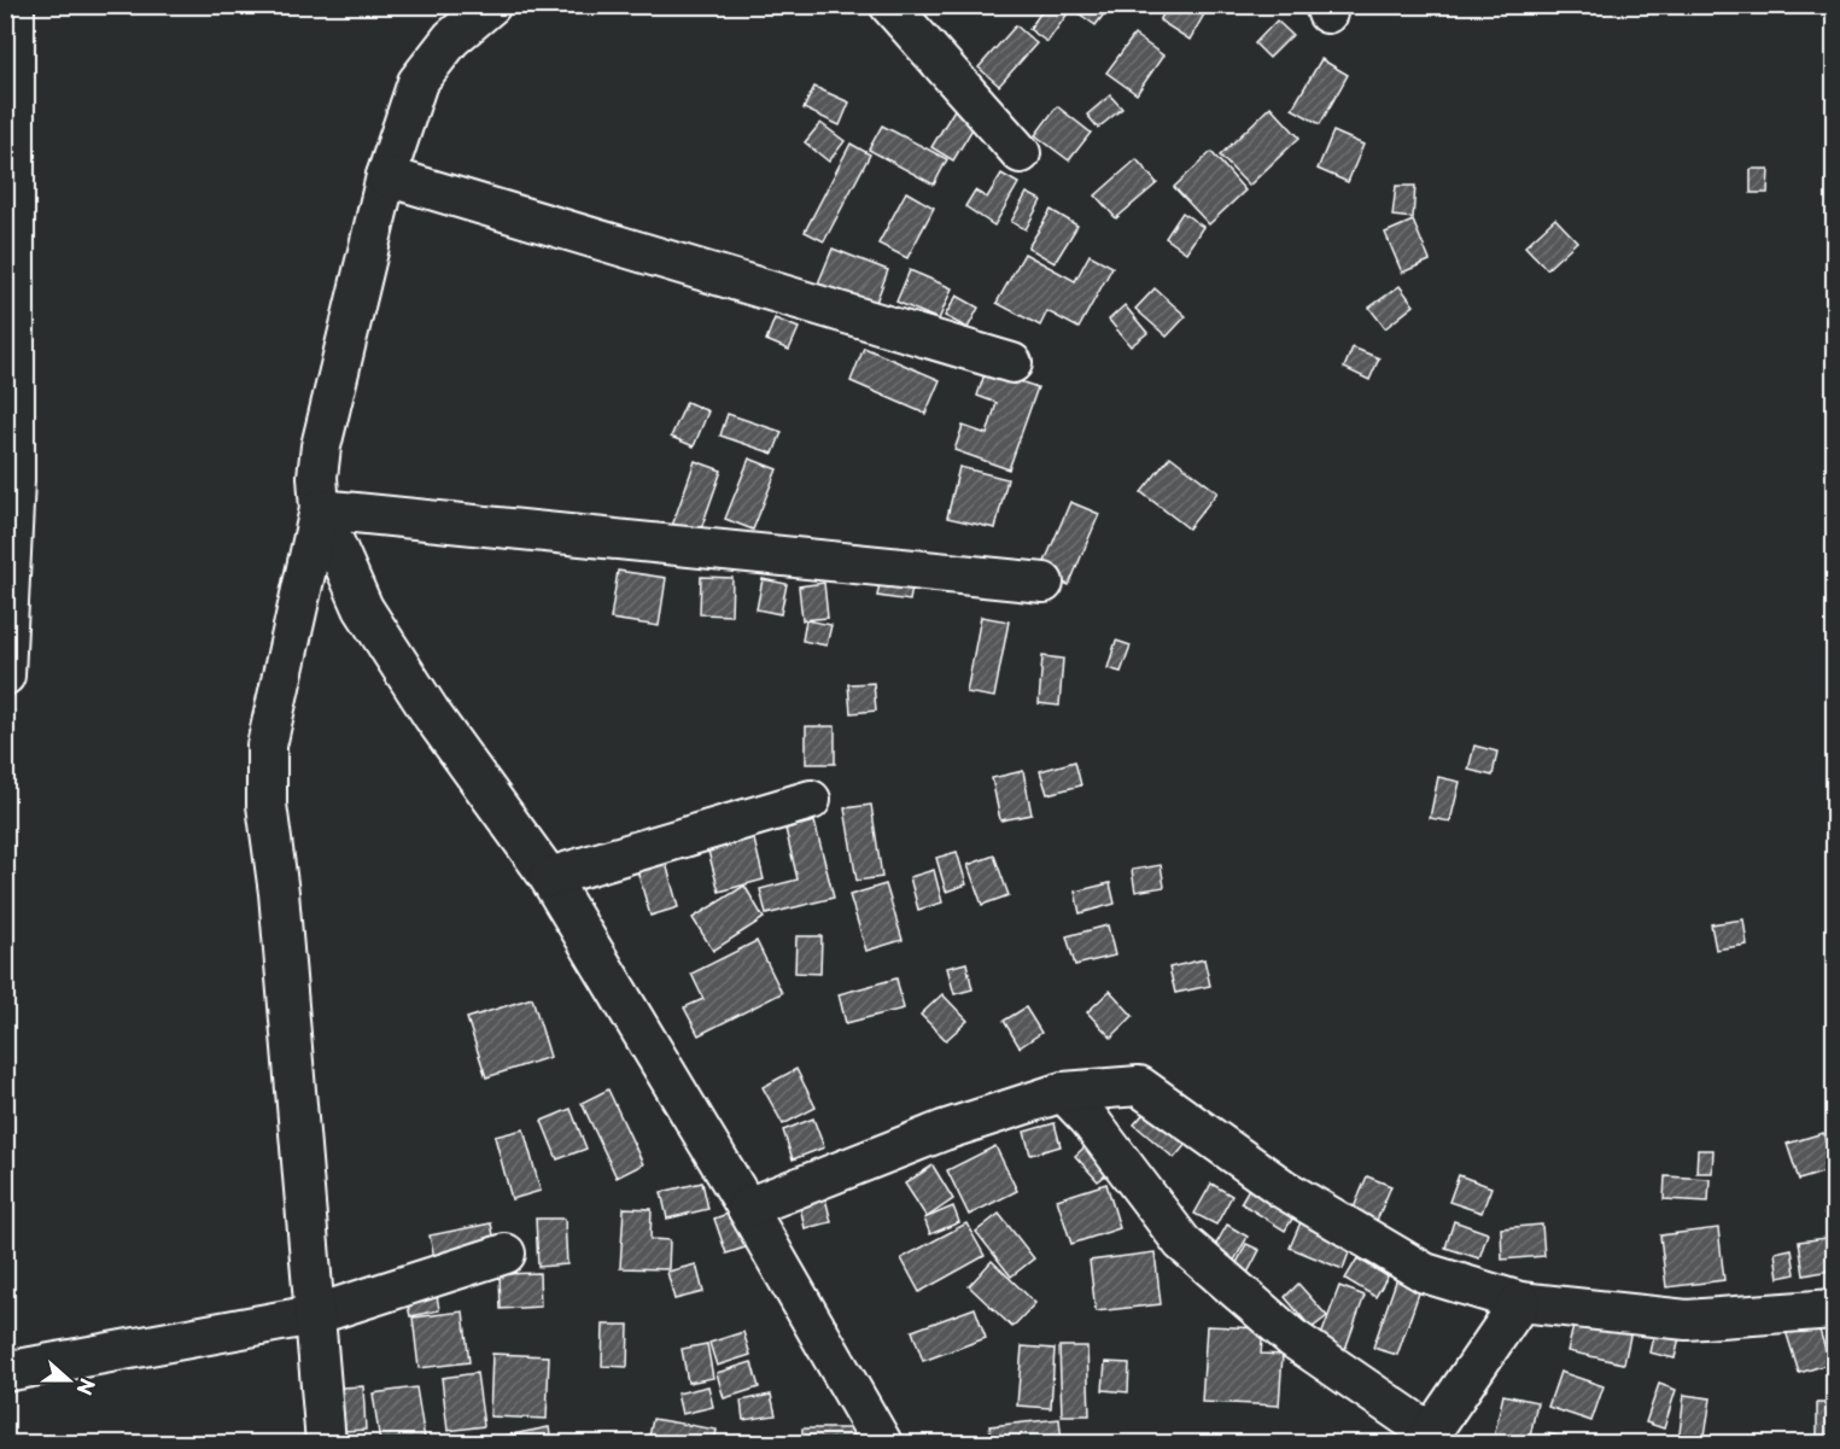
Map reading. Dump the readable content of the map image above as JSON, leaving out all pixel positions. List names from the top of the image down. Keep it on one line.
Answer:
{"north":"right"}
